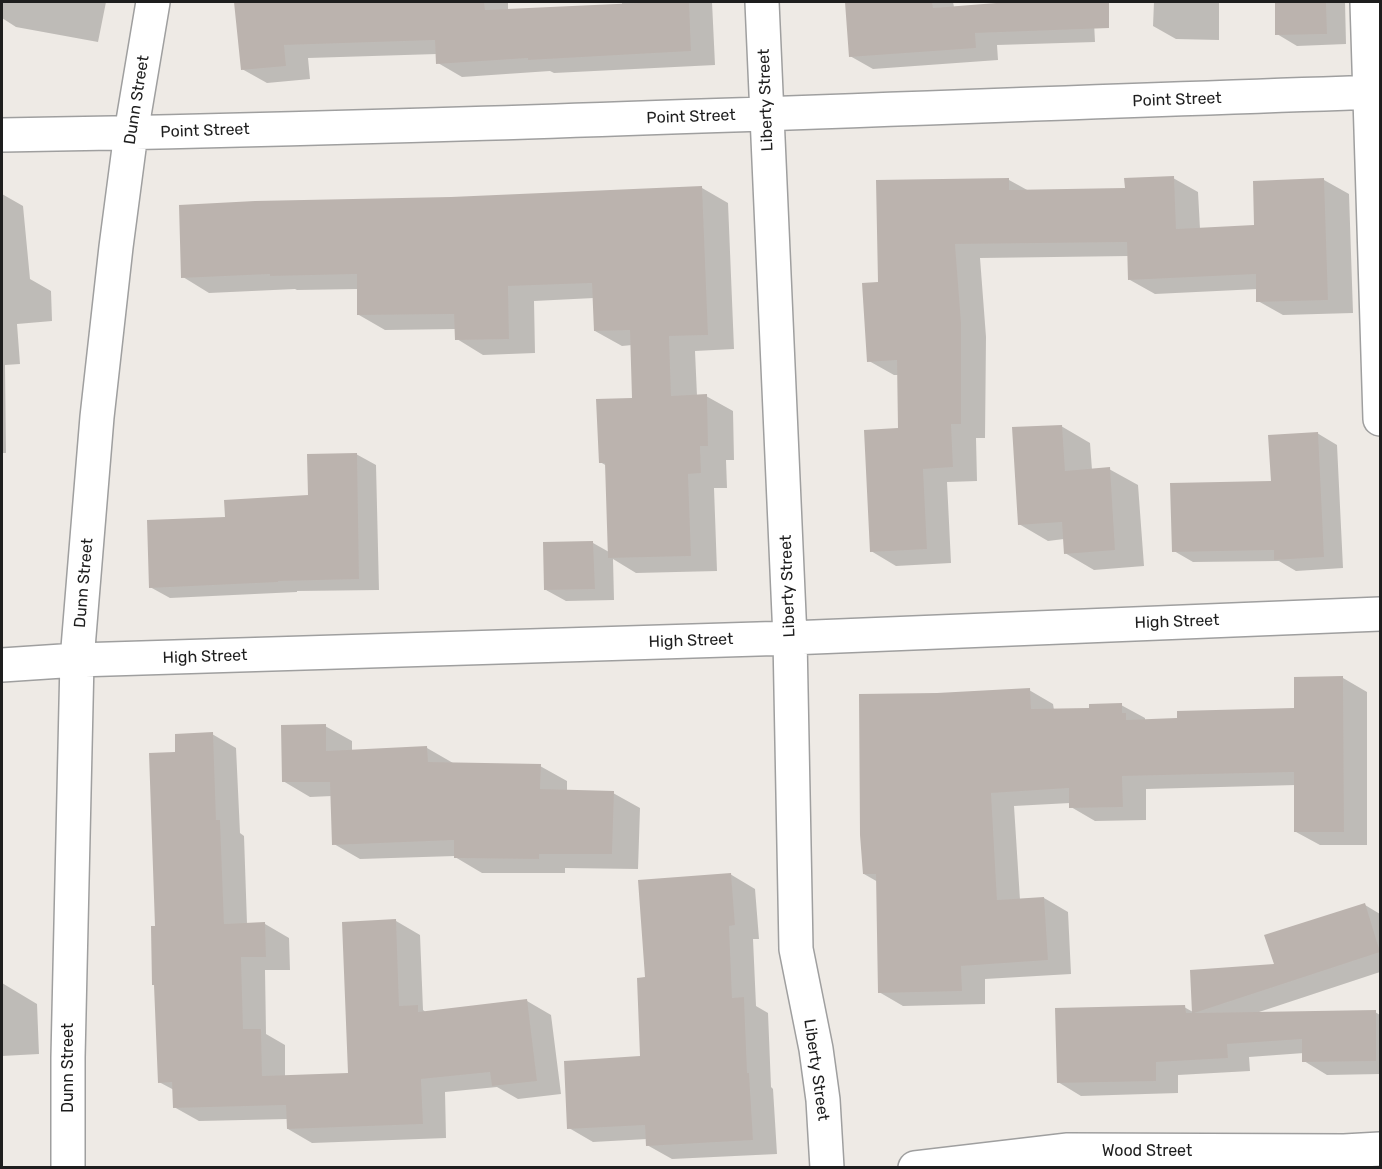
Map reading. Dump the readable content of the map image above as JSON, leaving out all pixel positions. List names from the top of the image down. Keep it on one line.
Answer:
{"streets":{"street":["Dunn Street","Liberty Street","Point Street","High Street","Wood Street"]},"crossings":[["Dunn Street","Point Street"],["Dunn Street","High Street"],["Liberty Street","Point Street"],["Liberty Street","High Street"]]}
